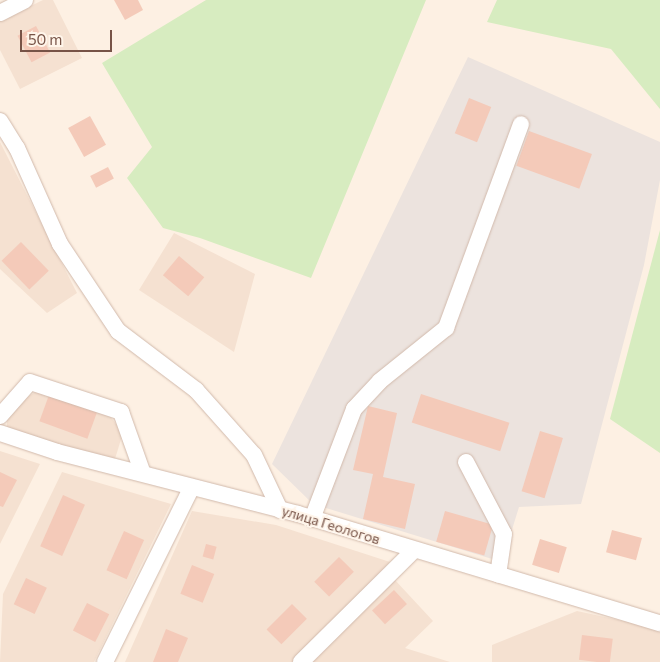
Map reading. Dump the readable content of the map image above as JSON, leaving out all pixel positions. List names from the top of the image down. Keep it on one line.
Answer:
{"streets":{"street":["улица Геологов"]},"scale_bar":"50 m"}
